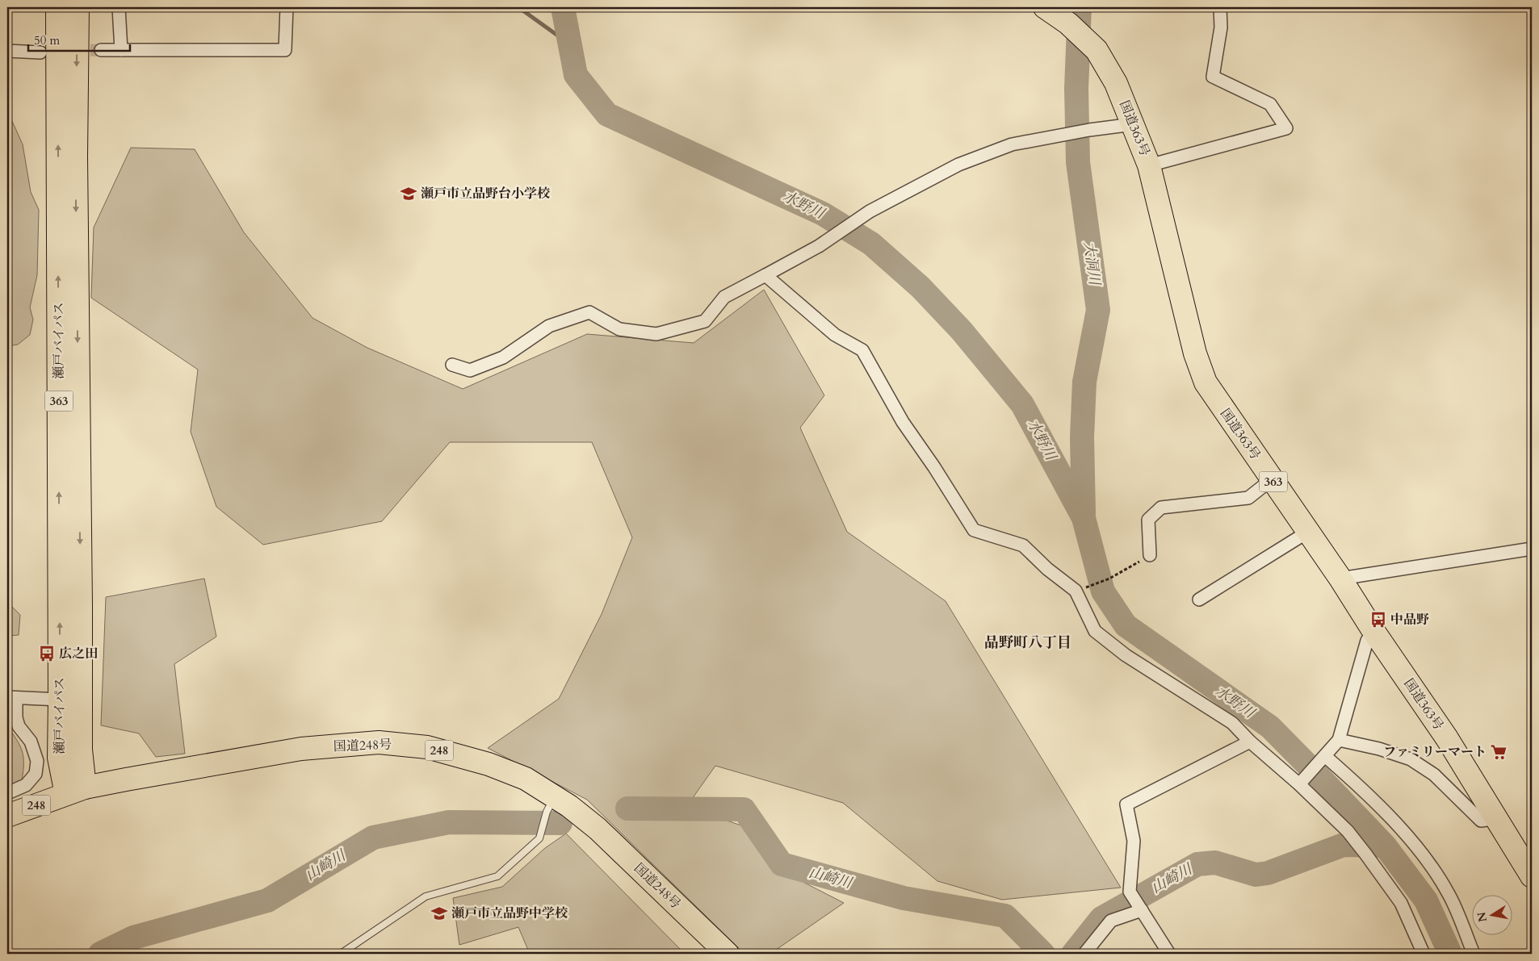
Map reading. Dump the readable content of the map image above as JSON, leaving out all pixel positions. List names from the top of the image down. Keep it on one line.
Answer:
{"streets":{"highway":["国道363号","瀬戸バイパス","363","国道248号","248"]},"crossings":[["瀬戸バイパス","国道248号"]],"districts":["品野町八丁目"],"water":["水野川","大洞川","山崎川"],"places":{"school or university":["瀬戸市立品野台小学校","瀬戸市立品野中学校"],"bus stop":["中品野","広之田"],"supermarket":["ファミリーマート"]},"scale_bar":"50 m","north":"left"}
